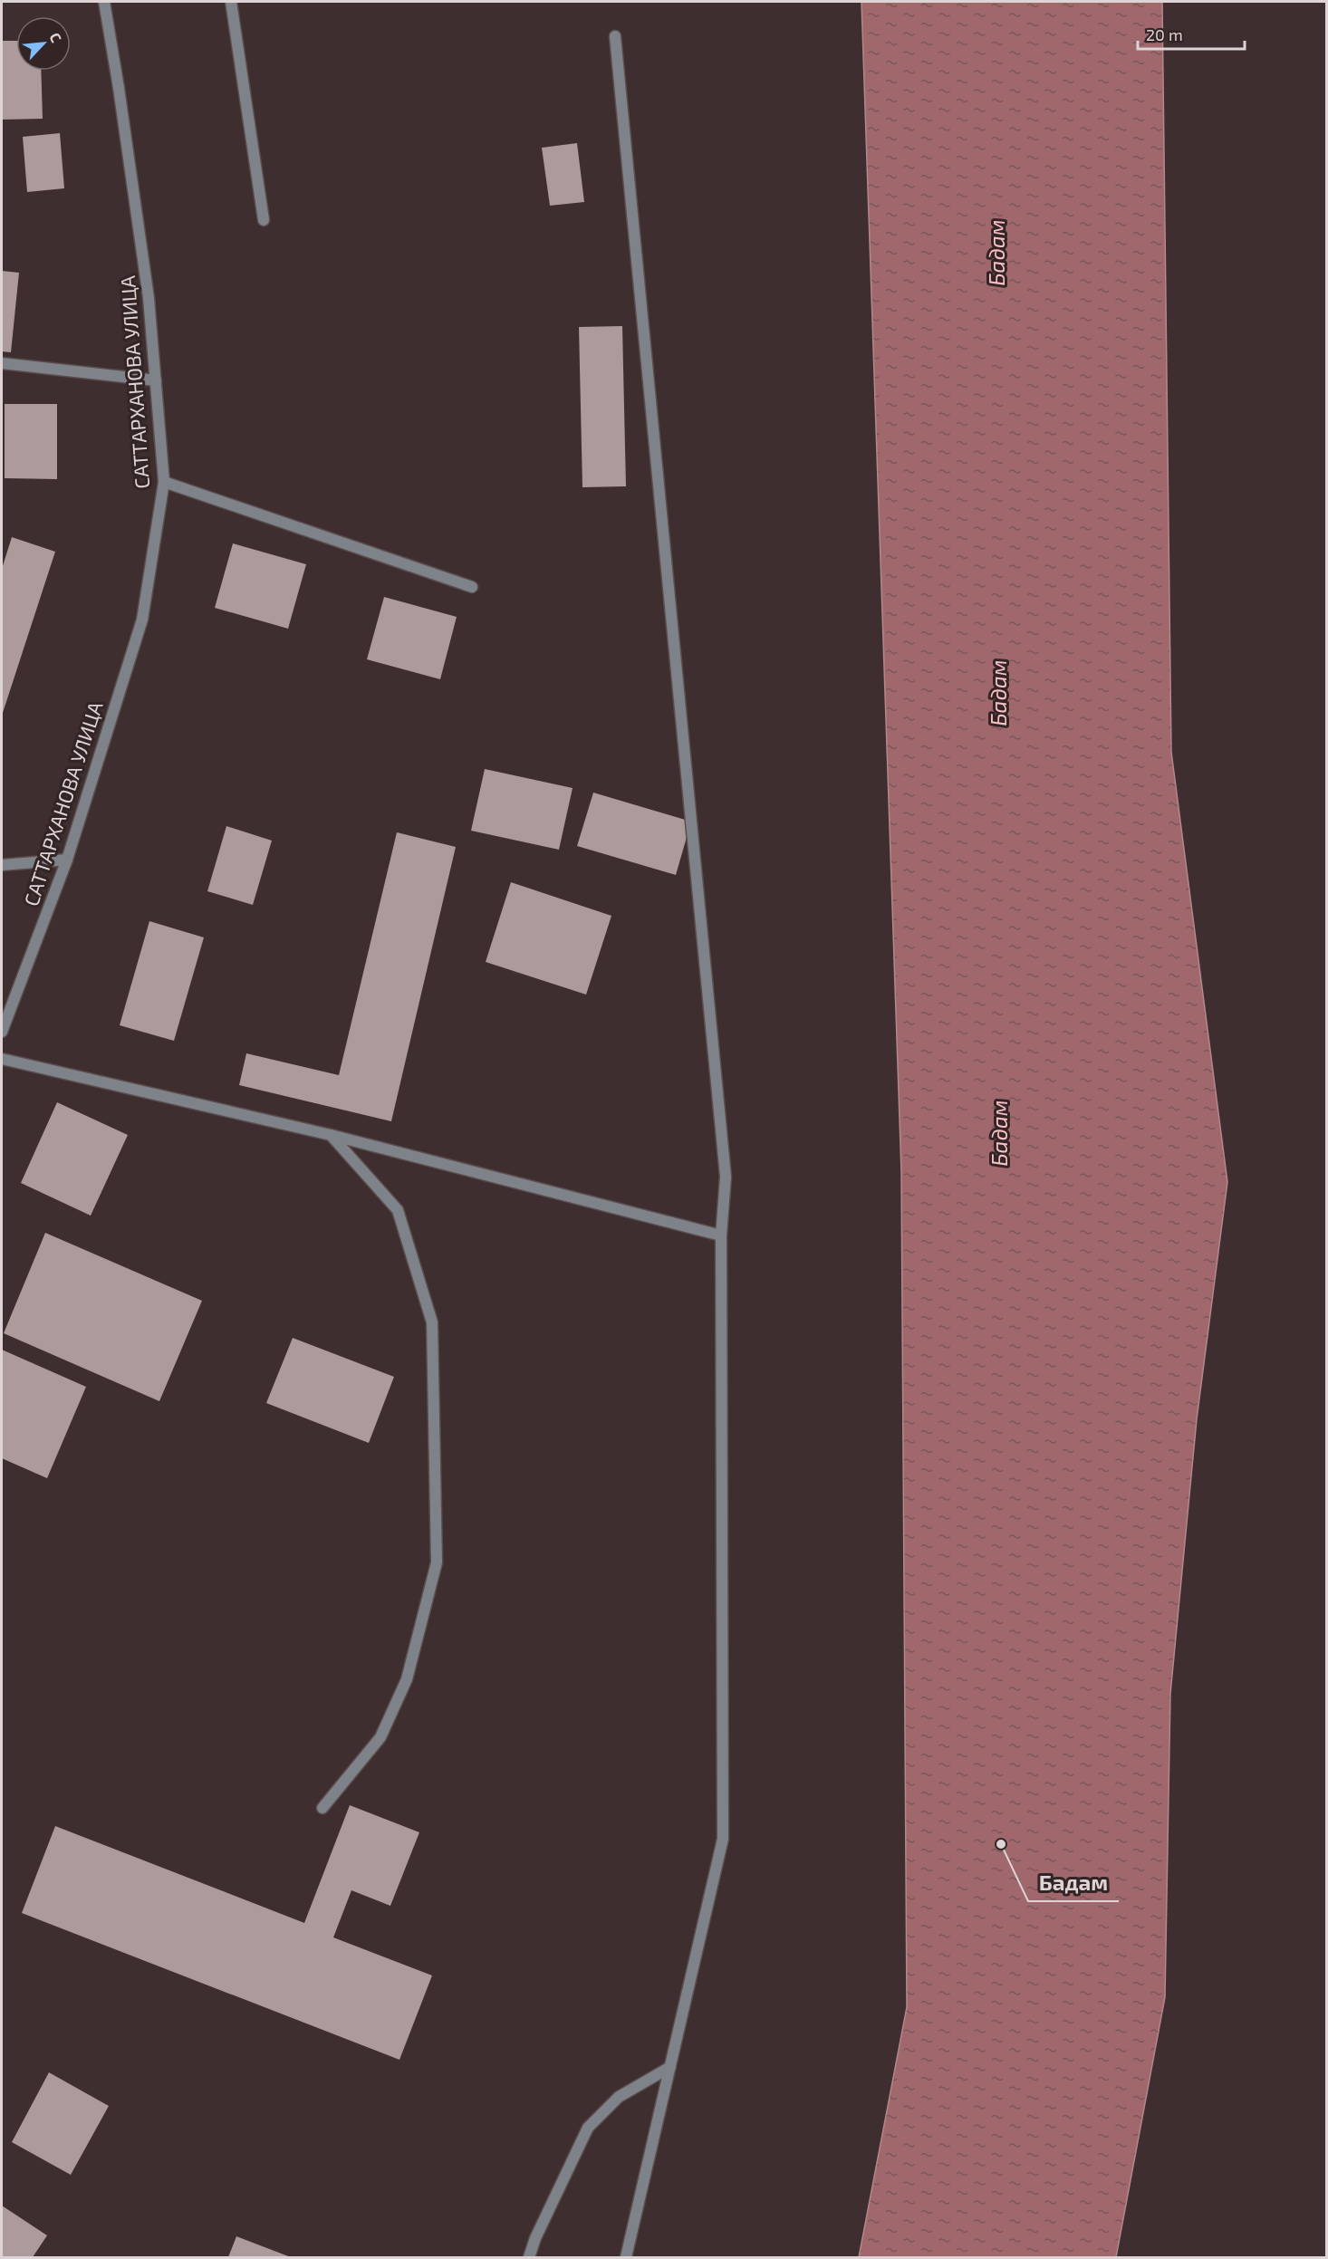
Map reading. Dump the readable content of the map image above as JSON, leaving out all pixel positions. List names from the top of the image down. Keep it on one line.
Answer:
{"streets":{"street":["САТТАРХАНОВА УЛИЦА"]},"water":["Бадам"],"places":["Бадам"],"scale_bar":"20 m","north":"top right"}
